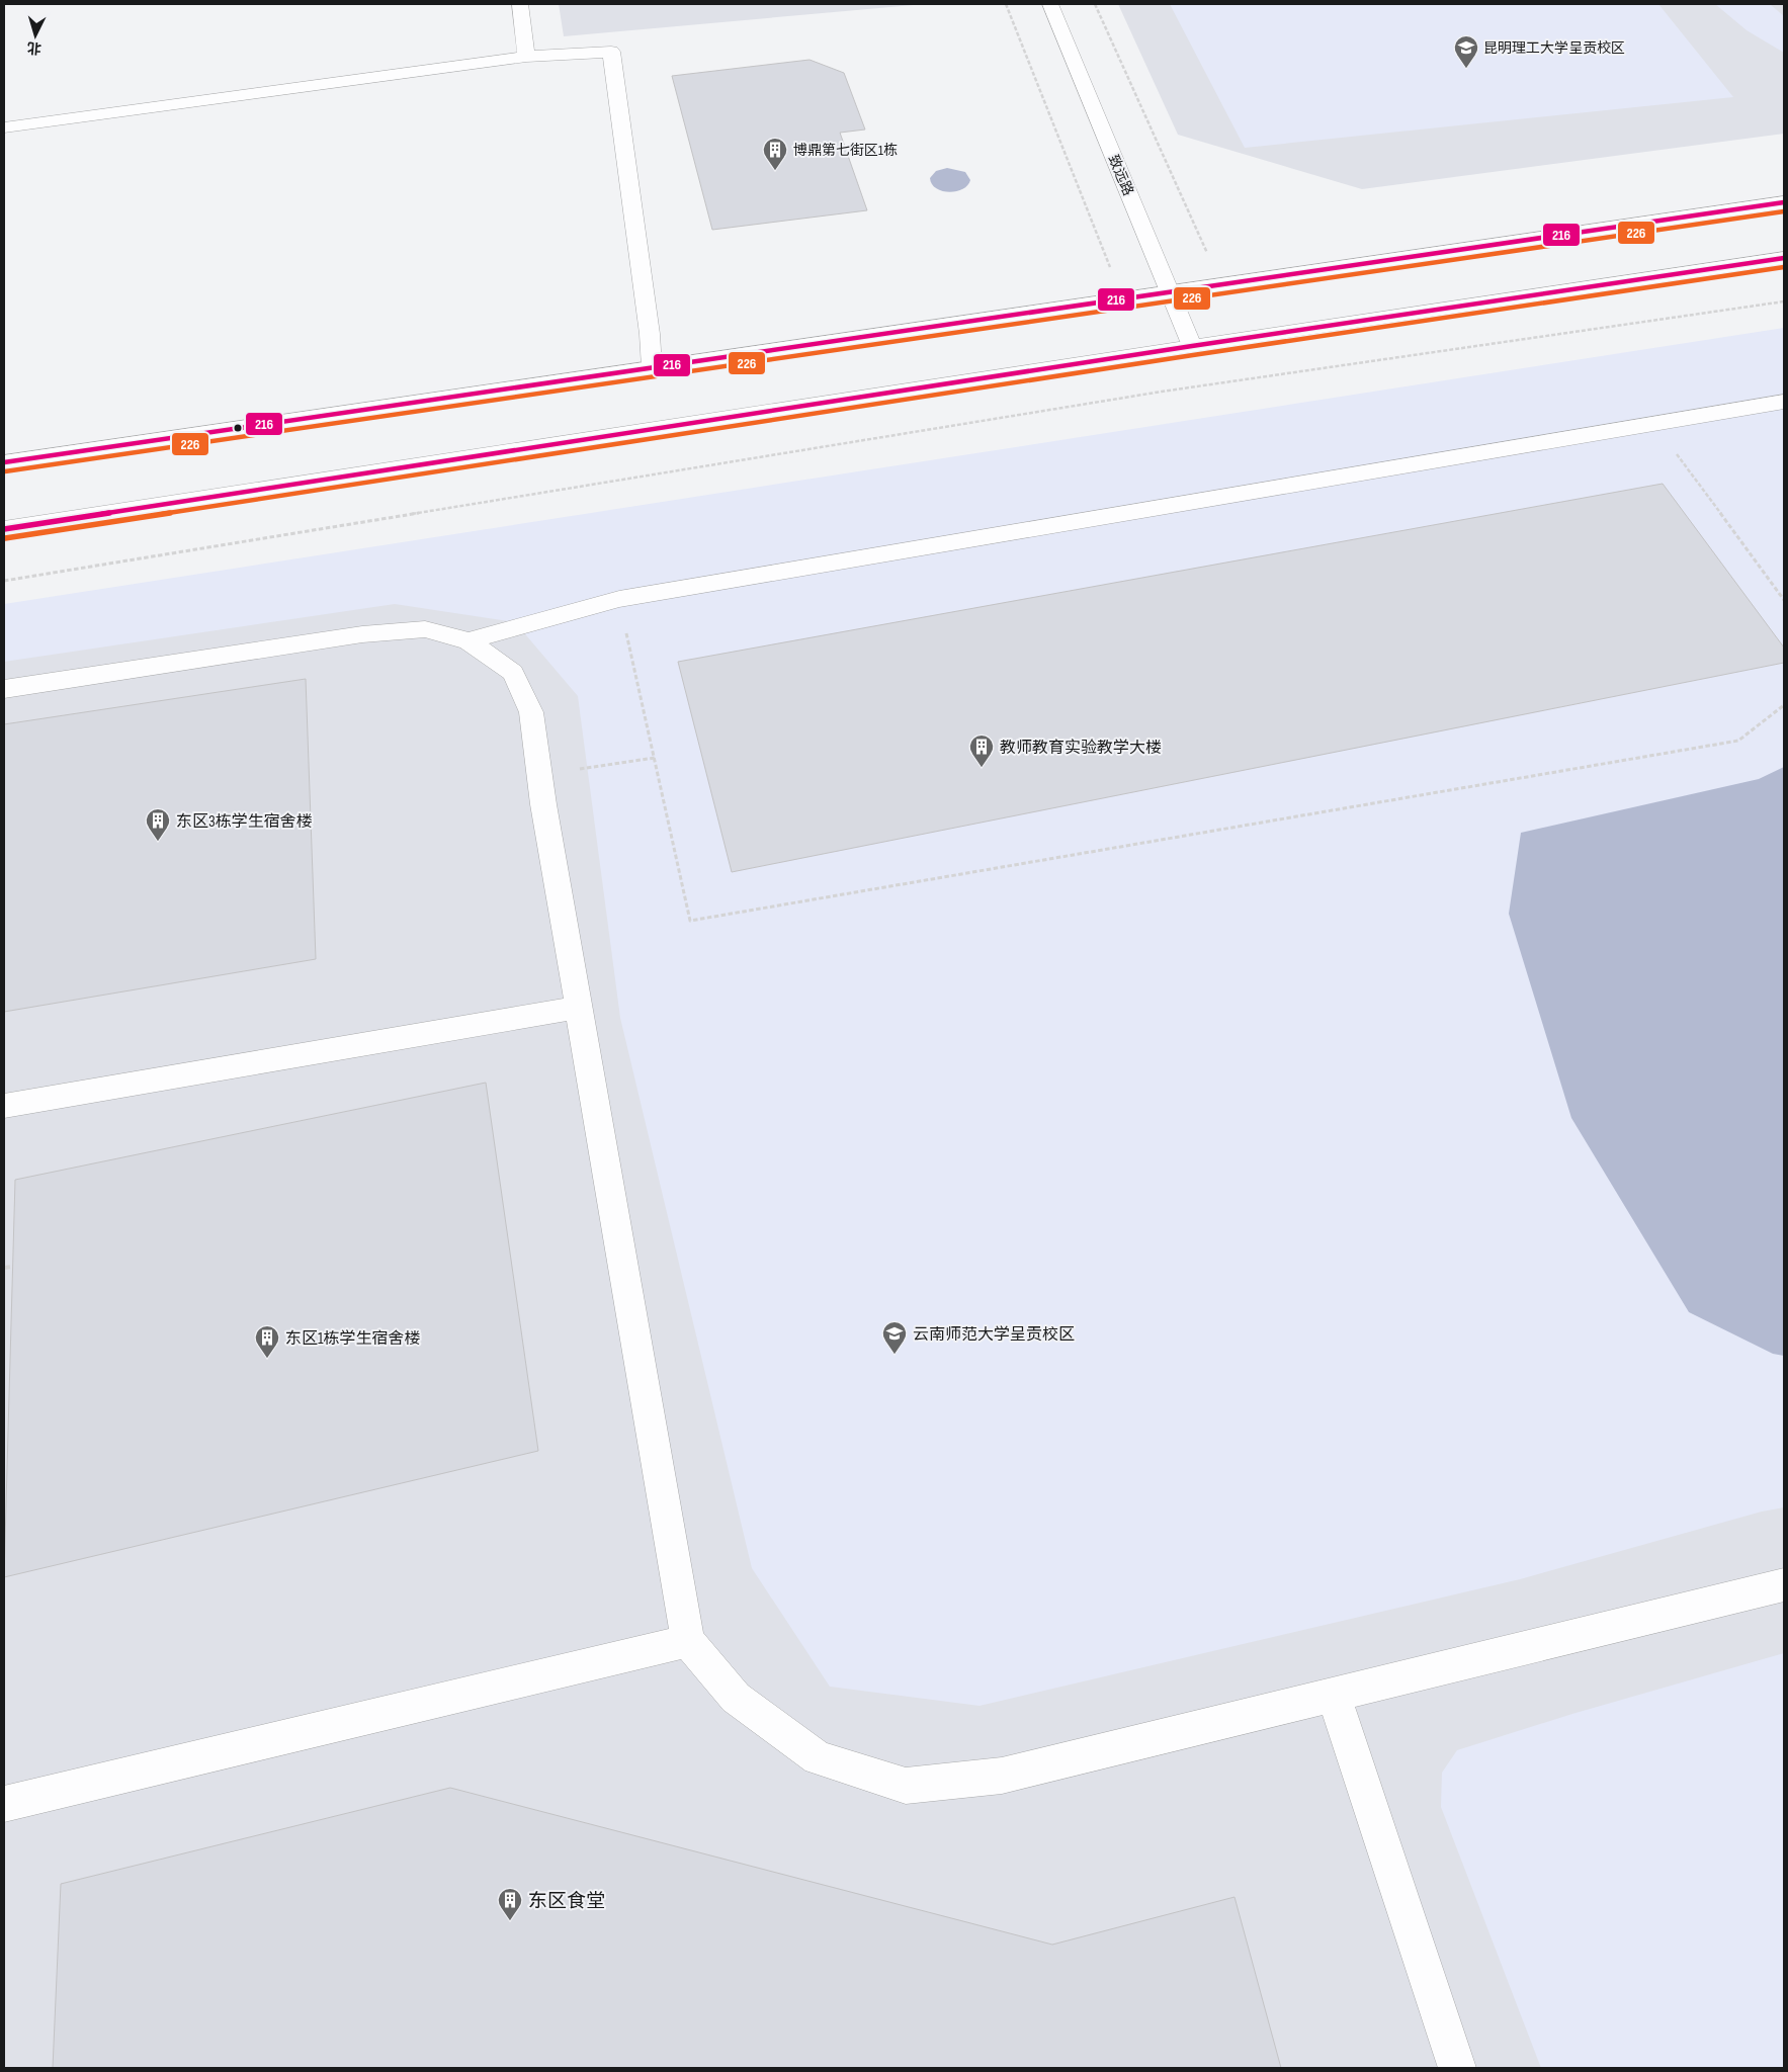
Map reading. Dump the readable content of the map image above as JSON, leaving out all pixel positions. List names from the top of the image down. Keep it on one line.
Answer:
{"streets":{"street":["致远路"]},"places":{"school or university":["昆明理工大学呈贡校区","云南师范大学呈贡校区"],"building":["博鼎第七街区1栋","教师教育实验教学大楼","东区3栋学生宿舍楼","东区1栋学生宿舍楼","东区食堂"]},"lines":["transit line 216","transit line 226"],"north":"bottom"}
